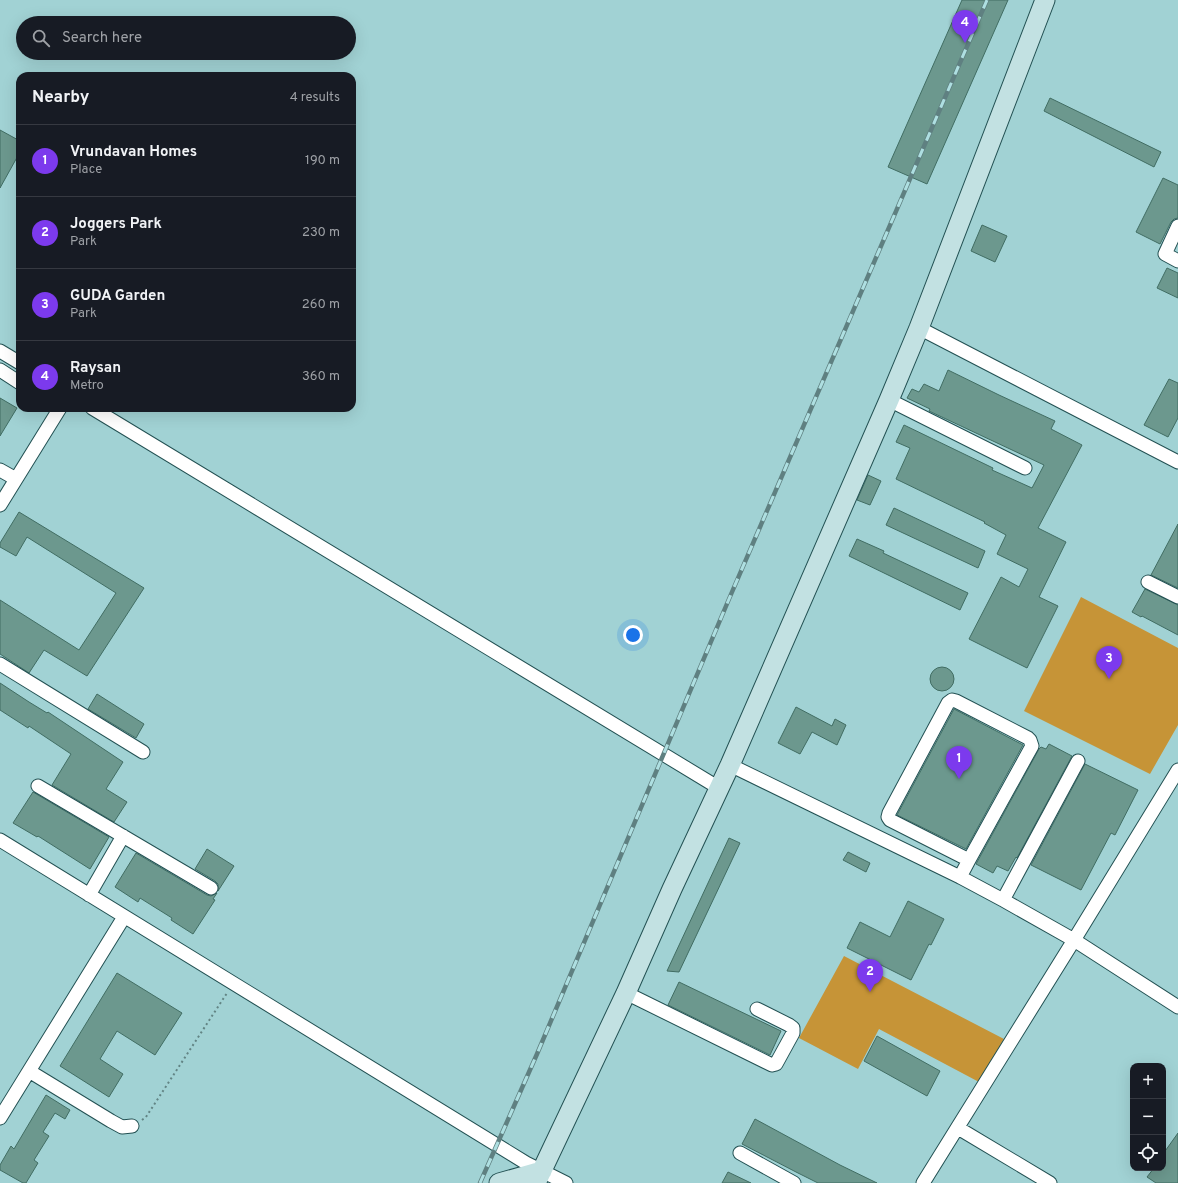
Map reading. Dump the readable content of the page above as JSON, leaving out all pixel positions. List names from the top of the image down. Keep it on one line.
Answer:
{"page":{"pins":["4","3","1","2"],"search":"Search here","heading":["Nearby","4 results"],"list":[{"mark":"1","name":"Vrundavan Homes","note":"Place","value":"190 m"},{"mark":"2","name":"Joggers Park","note":"Park","value":"230 m"},{"mark":"3","name":"GUDA Garden","note":"Park","value":"260 m"},{"mark":"4","name":"Raysan","note":"Metro","value":"360 m"}],"map_buttons":["+","−"]}}
